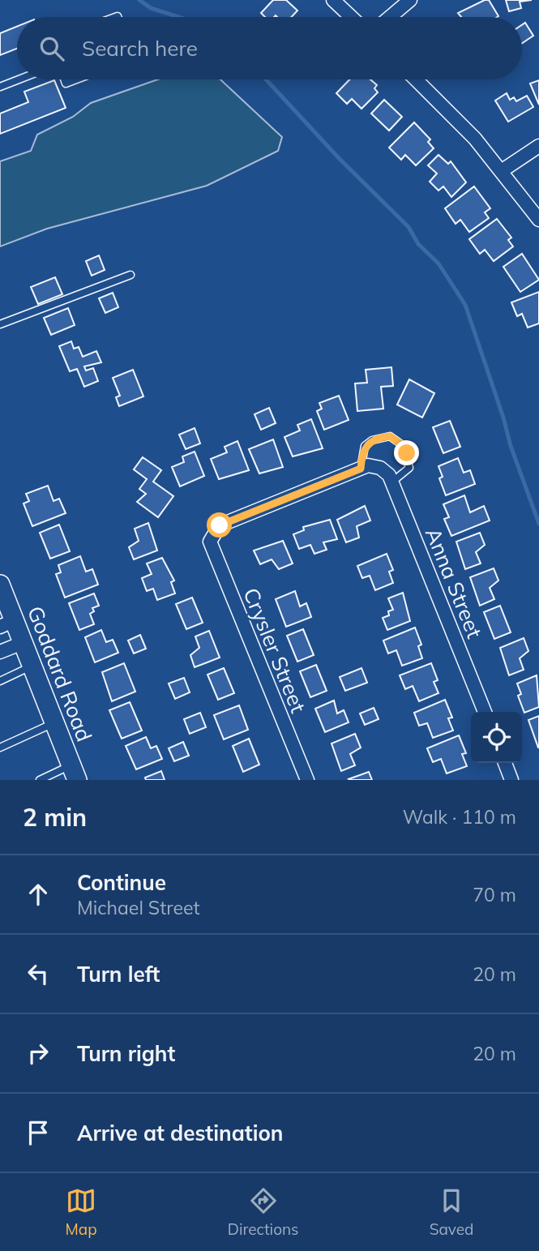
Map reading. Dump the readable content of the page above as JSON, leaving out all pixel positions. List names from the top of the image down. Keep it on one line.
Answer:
{"streets":{"main road":["Goddard Road"],"street":["Anna Street","Crysler Street"]},"crossings":[["Anna Street","Crysler Street"]],"page":{"search":"Search here","heading":["2 min","Walk · 110 m"],"list":[["Continue","Michael Street","70 m"],["Turn left","20 m"],["Turn right","20 m"],"Arrive at destination"],"nav":["Map","Directions","Saved"]}}
